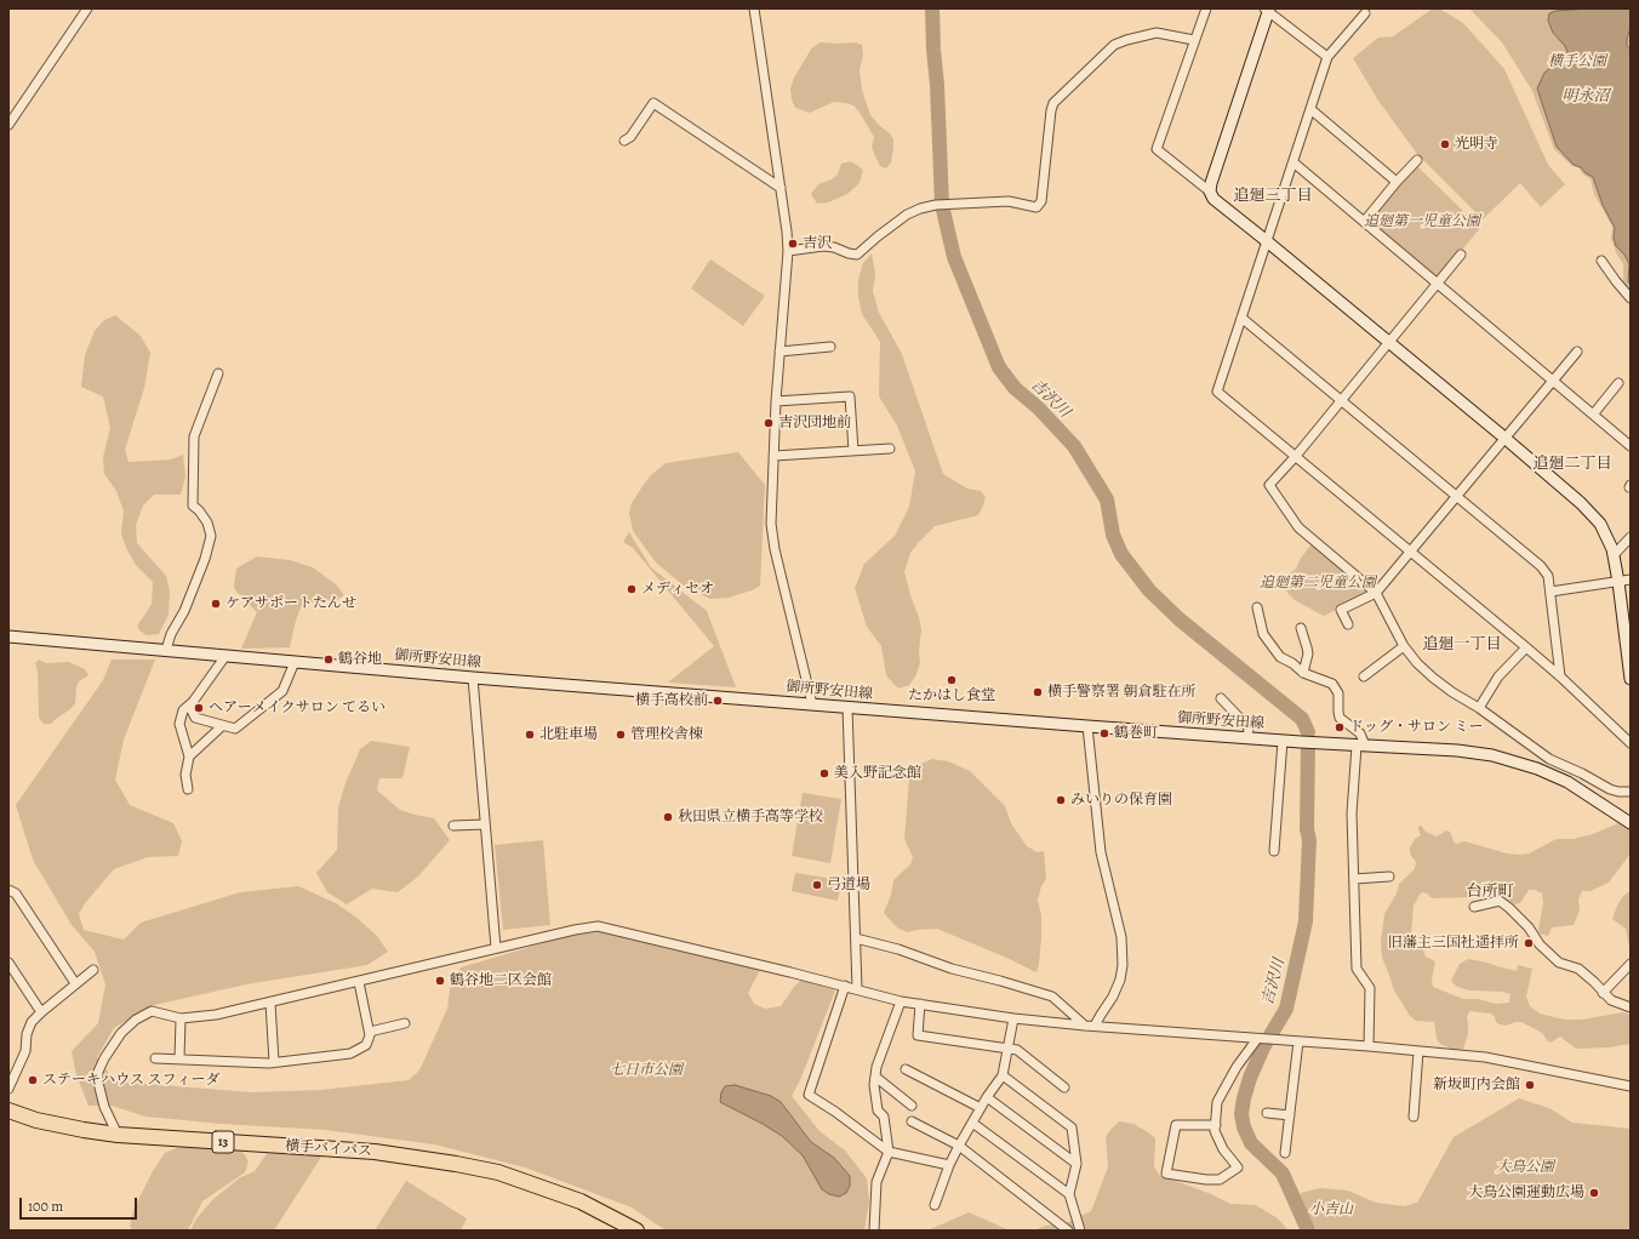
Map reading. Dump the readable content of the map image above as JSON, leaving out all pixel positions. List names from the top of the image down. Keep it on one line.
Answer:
{"streets":{"highway":["13","横手バイパス"],"main road":["御所野安田線"]},"districts":["追廻三丁目","追廻二丁目","追廻一丁目","台所町"],"water":["明永沼","吉沢川"],"parks":["横手公園","追廻第一児童公園","追廻第二児童公園","七日市公園","大鳥公園","小吉山"],"places":["光明寺","吉沢","吉沢団地前","メディセオ","ケアサポートたんせ","鶴谷地","たかはし食堂","横手警察署 朝倉駐在所","横手高校前","ヘアーメイクサロン てるい","ドッグ・サロン ミー","鶴巻町","北駐車場","管理校舎棟","美入野記念館","みいりの保育園","秋田県立横手高等学校","弓道場","旧藩主三国社遥拝所","鶴谷地二区会館","ステーキハウス スフィーダ","新坂町内会館","大鳥公園運動広場"],"scale_bar":"100 m"}
